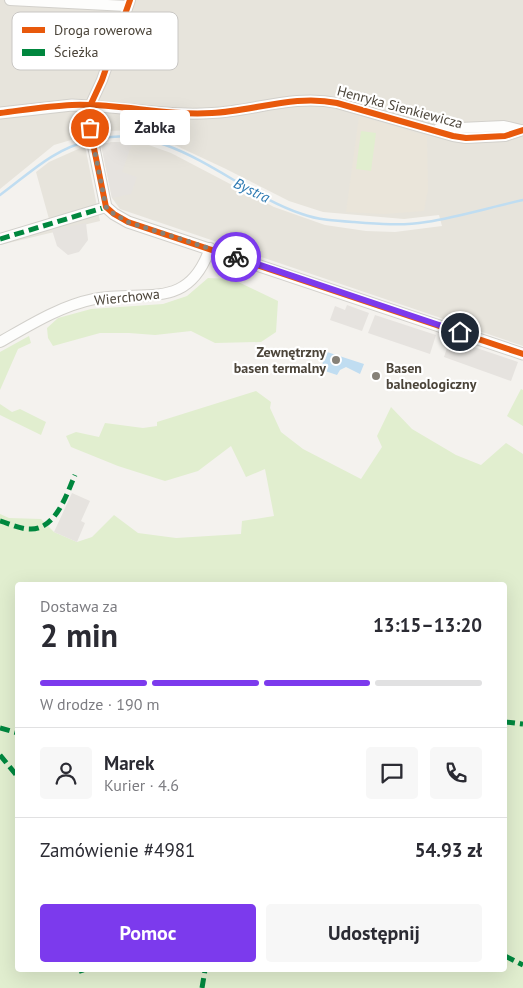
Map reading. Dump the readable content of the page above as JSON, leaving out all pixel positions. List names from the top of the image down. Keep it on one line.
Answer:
{"streets":{"street":["Henryka Sienkiewicza","Wierchowa"]},"water":["Bystra"],"places":["Żabka","Zewnętrzny basen termalny","Basen balneologiczny"],"legend":["Droga rowerowa","Ścieżka"],"page":{"bubble":"Żabka","heading":["2 min","Dostawa za","13:15–13:20"],"panel":["Marek","Kurier · 4.6","Zamówienie #4981","54.93 zł"],"bar":"W drodze · 190 m","buttons":["Pomoc","Udostępnij"]}}
